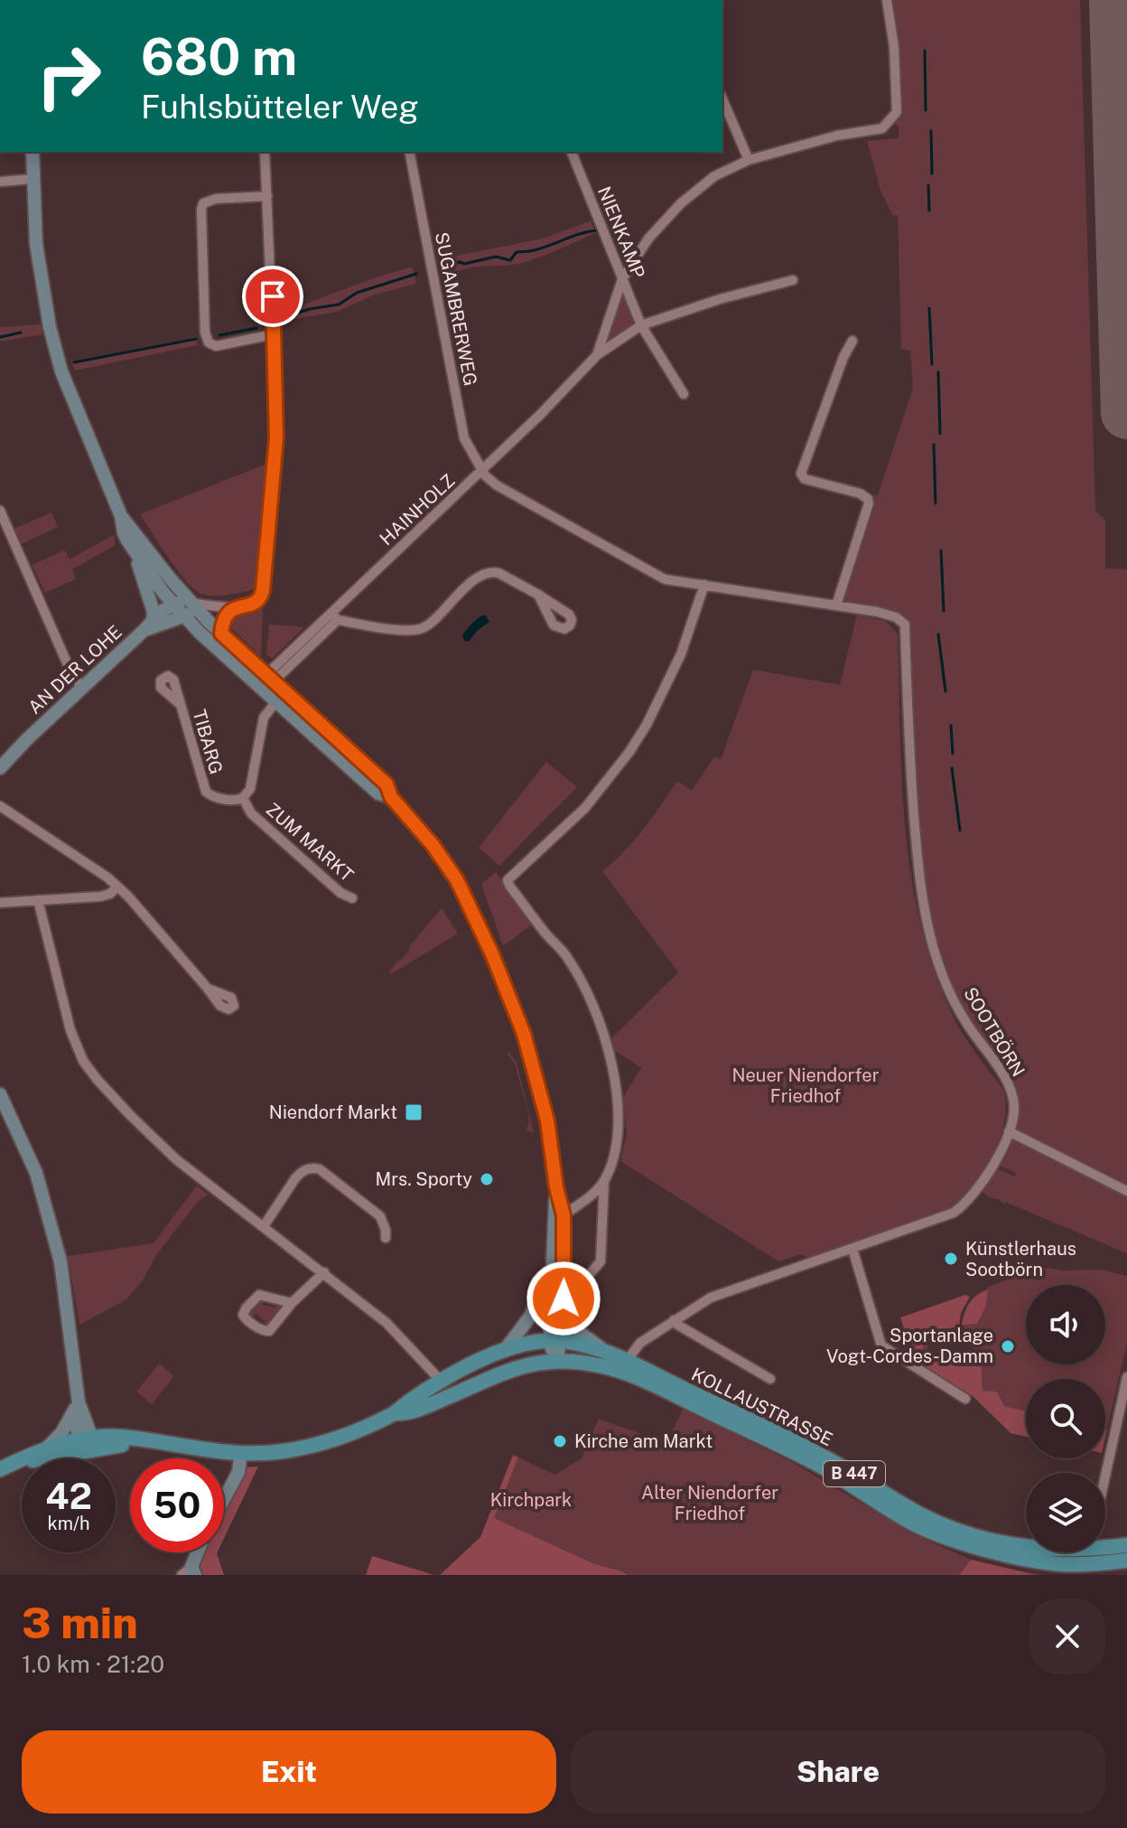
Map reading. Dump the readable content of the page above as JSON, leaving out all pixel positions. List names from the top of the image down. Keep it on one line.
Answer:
{"streets":{"main road":["AN DER LOHE","KOLLAUSTRASSE","B 447"],"street":["NIENKAMP","SUGAMBRERWEG","HAINHOLZ","TIBARG","ZUM MARKT","SOOTBÖRN"]},"crossings":[["NIENKAMP","HAINHOLZ"],["SUGAMBRERWEG","HAINHOLZ"],["TIBARG","ZUM MARKT"],["SOOTBÖRN","KOLLAUSTRASSE"],["SOOTBÖRN","B 447"],["KOLLAUSTRASSE","B 447"]],"parks":["Neuer Niendorfer Friedhof","Alter Niendorfer Friedhof","Kirchpark"],"places":{"transit":["Niendorf Markt"],"other":["Mrs. Sporty","Künstlerhaus Sootbörn","Sportanlage Vogt-Cordes-Damm","Kirche am Markt"]},"page":{"turn":["680 m","Fuhlsbütteler Weg"],"speed":"42 km/h","limit":"50","heading":["3 min","1.0 km · 21:20"],"buttons":["Exit","Share"]}}
